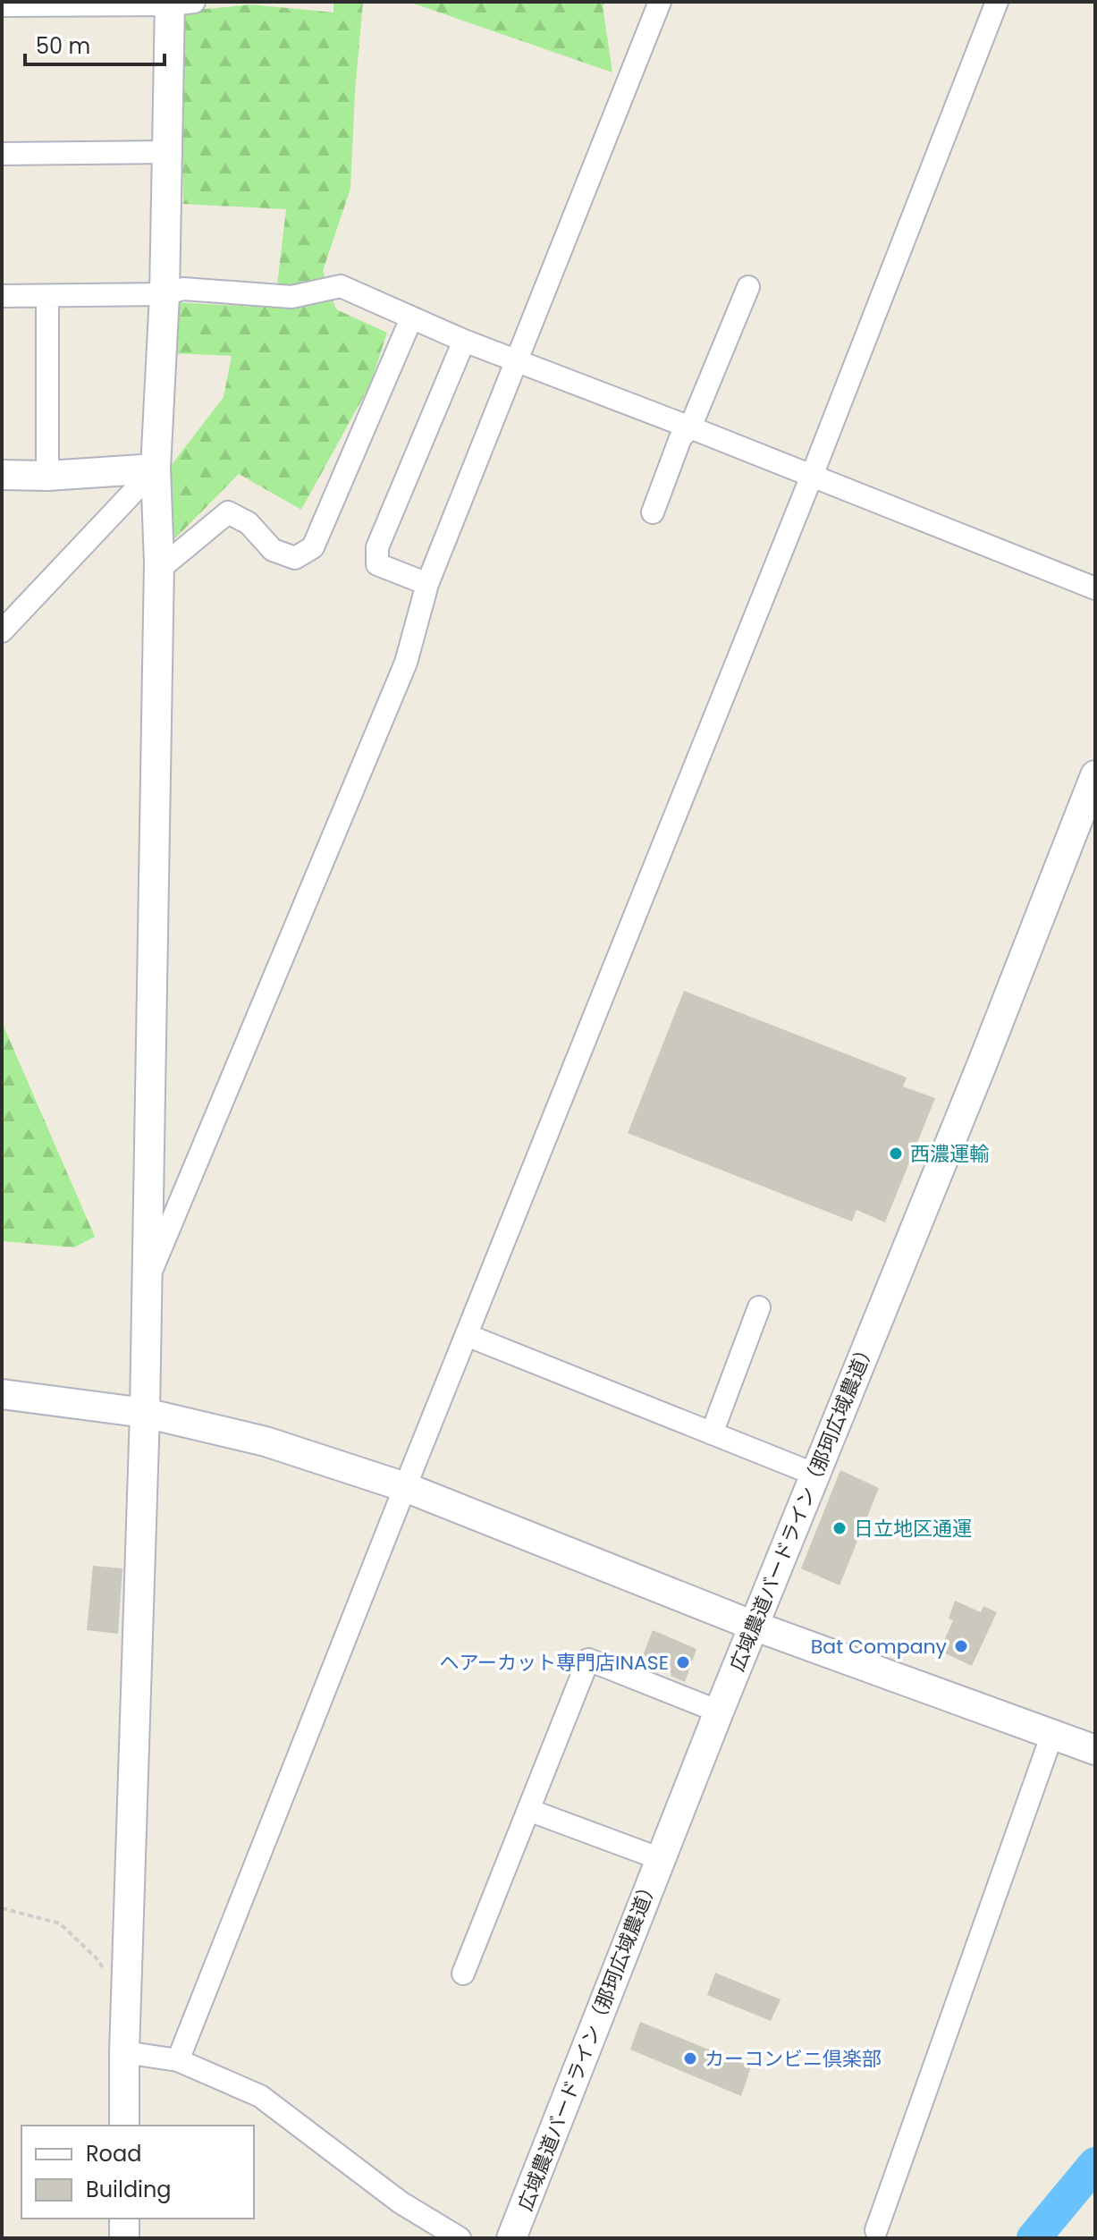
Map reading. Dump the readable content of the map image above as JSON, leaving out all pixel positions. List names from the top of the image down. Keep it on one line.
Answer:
{"streets":{"street":["広域農道バードライン（那珂広域農道）"]},"places":["西濃運輸","日立地区通運","Bat Company","ヘアーカット専門店INASE","カーコンビニ倶楽部"],"legend":["Road","Building"],"scale_bar":"50 m"}
